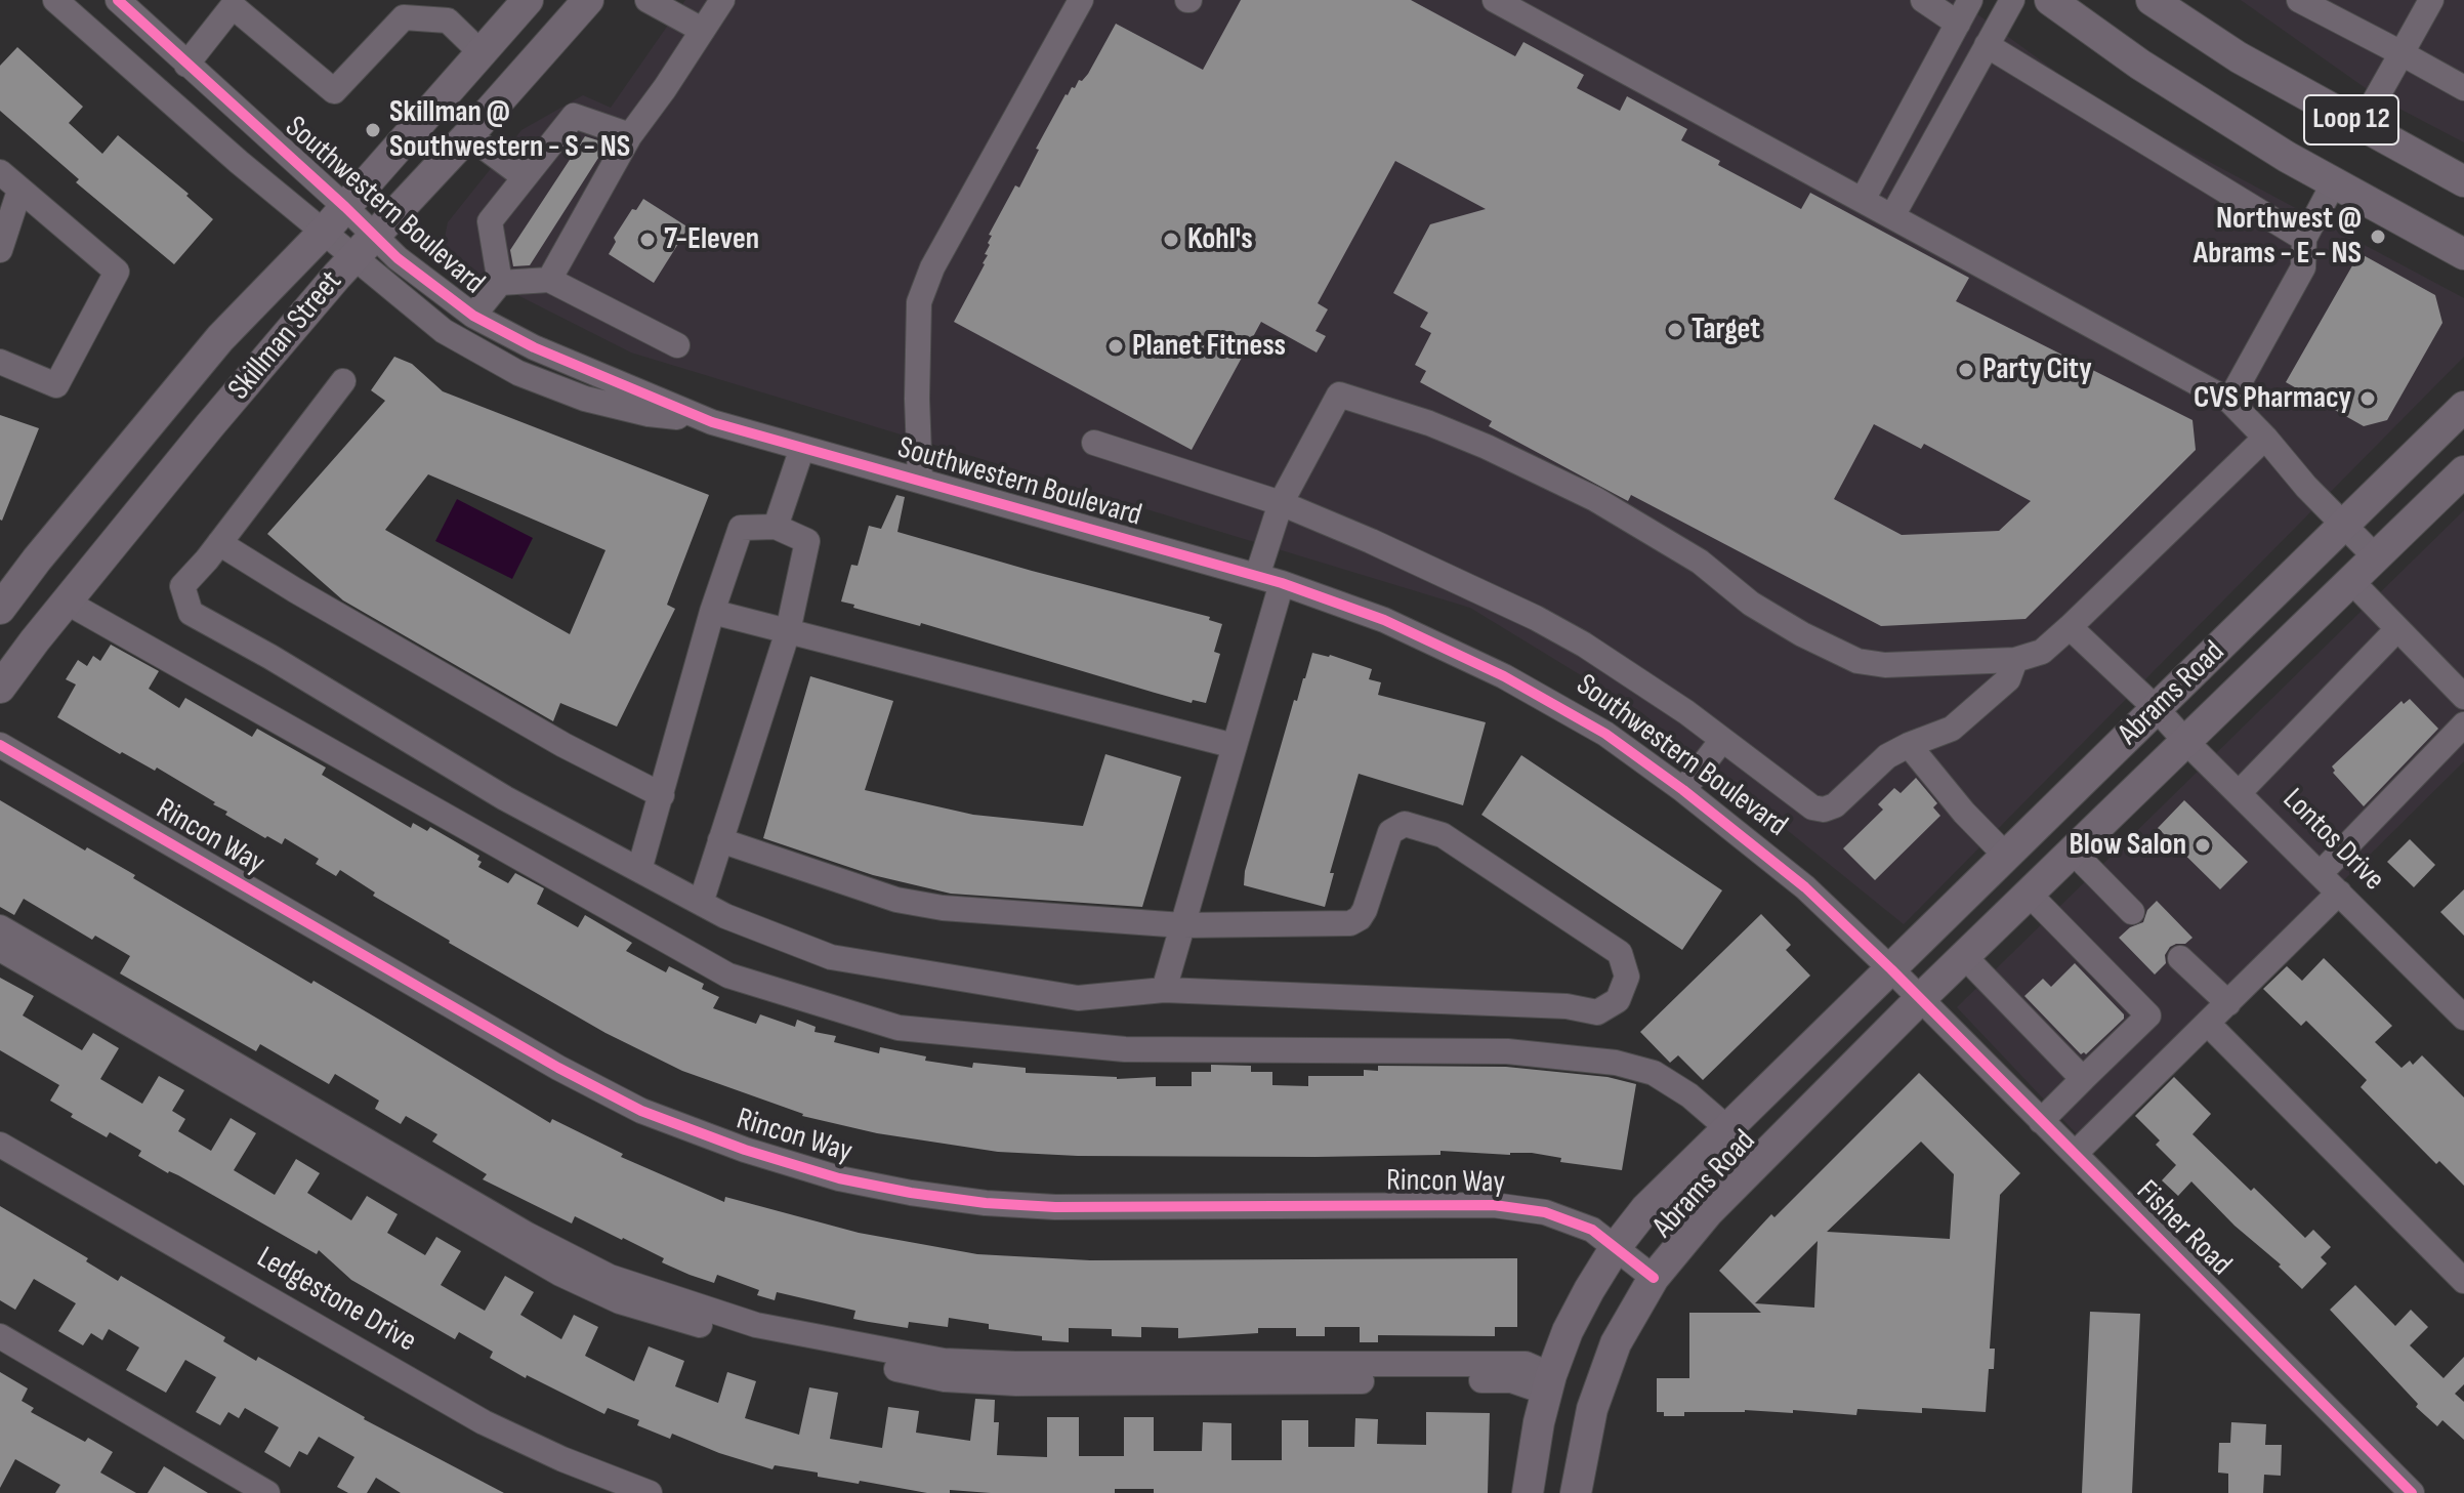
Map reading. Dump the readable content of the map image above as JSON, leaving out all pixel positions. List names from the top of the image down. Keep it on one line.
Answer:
{"streets":{"main road":["Loop 12","Skillman Street","Abrams Road"],"street":["Southwestern Boulevard","Rincon Way","Lontos Drive","Fisher Road","Ledgestone Drive"]},"crossings":[["Southwestern Boulevard","Skillman Street"],["Southwestern Boulevard","Abrams Road"],["Southwestern Boulevard","Fisher Road"],["Abrams Road","Rincon Way"],["Abrams Road","Lontos Drive"],["Abrams Road","Fisher Road"]],"places":["Skillman @ Southwestern - S - NS","Northwest @ Abrams - E - NS","7-Eleven","Kohl's","Target","Planet Fitness","Party City","CVS Pharmacy","Blow Salon"]}
